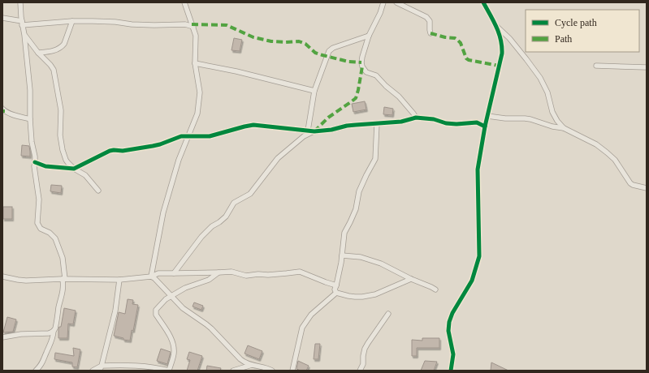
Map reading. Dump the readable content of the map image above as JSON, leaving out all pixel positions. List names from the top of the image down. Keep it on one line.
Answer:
{"legend":["Cycle path","Path"]}
